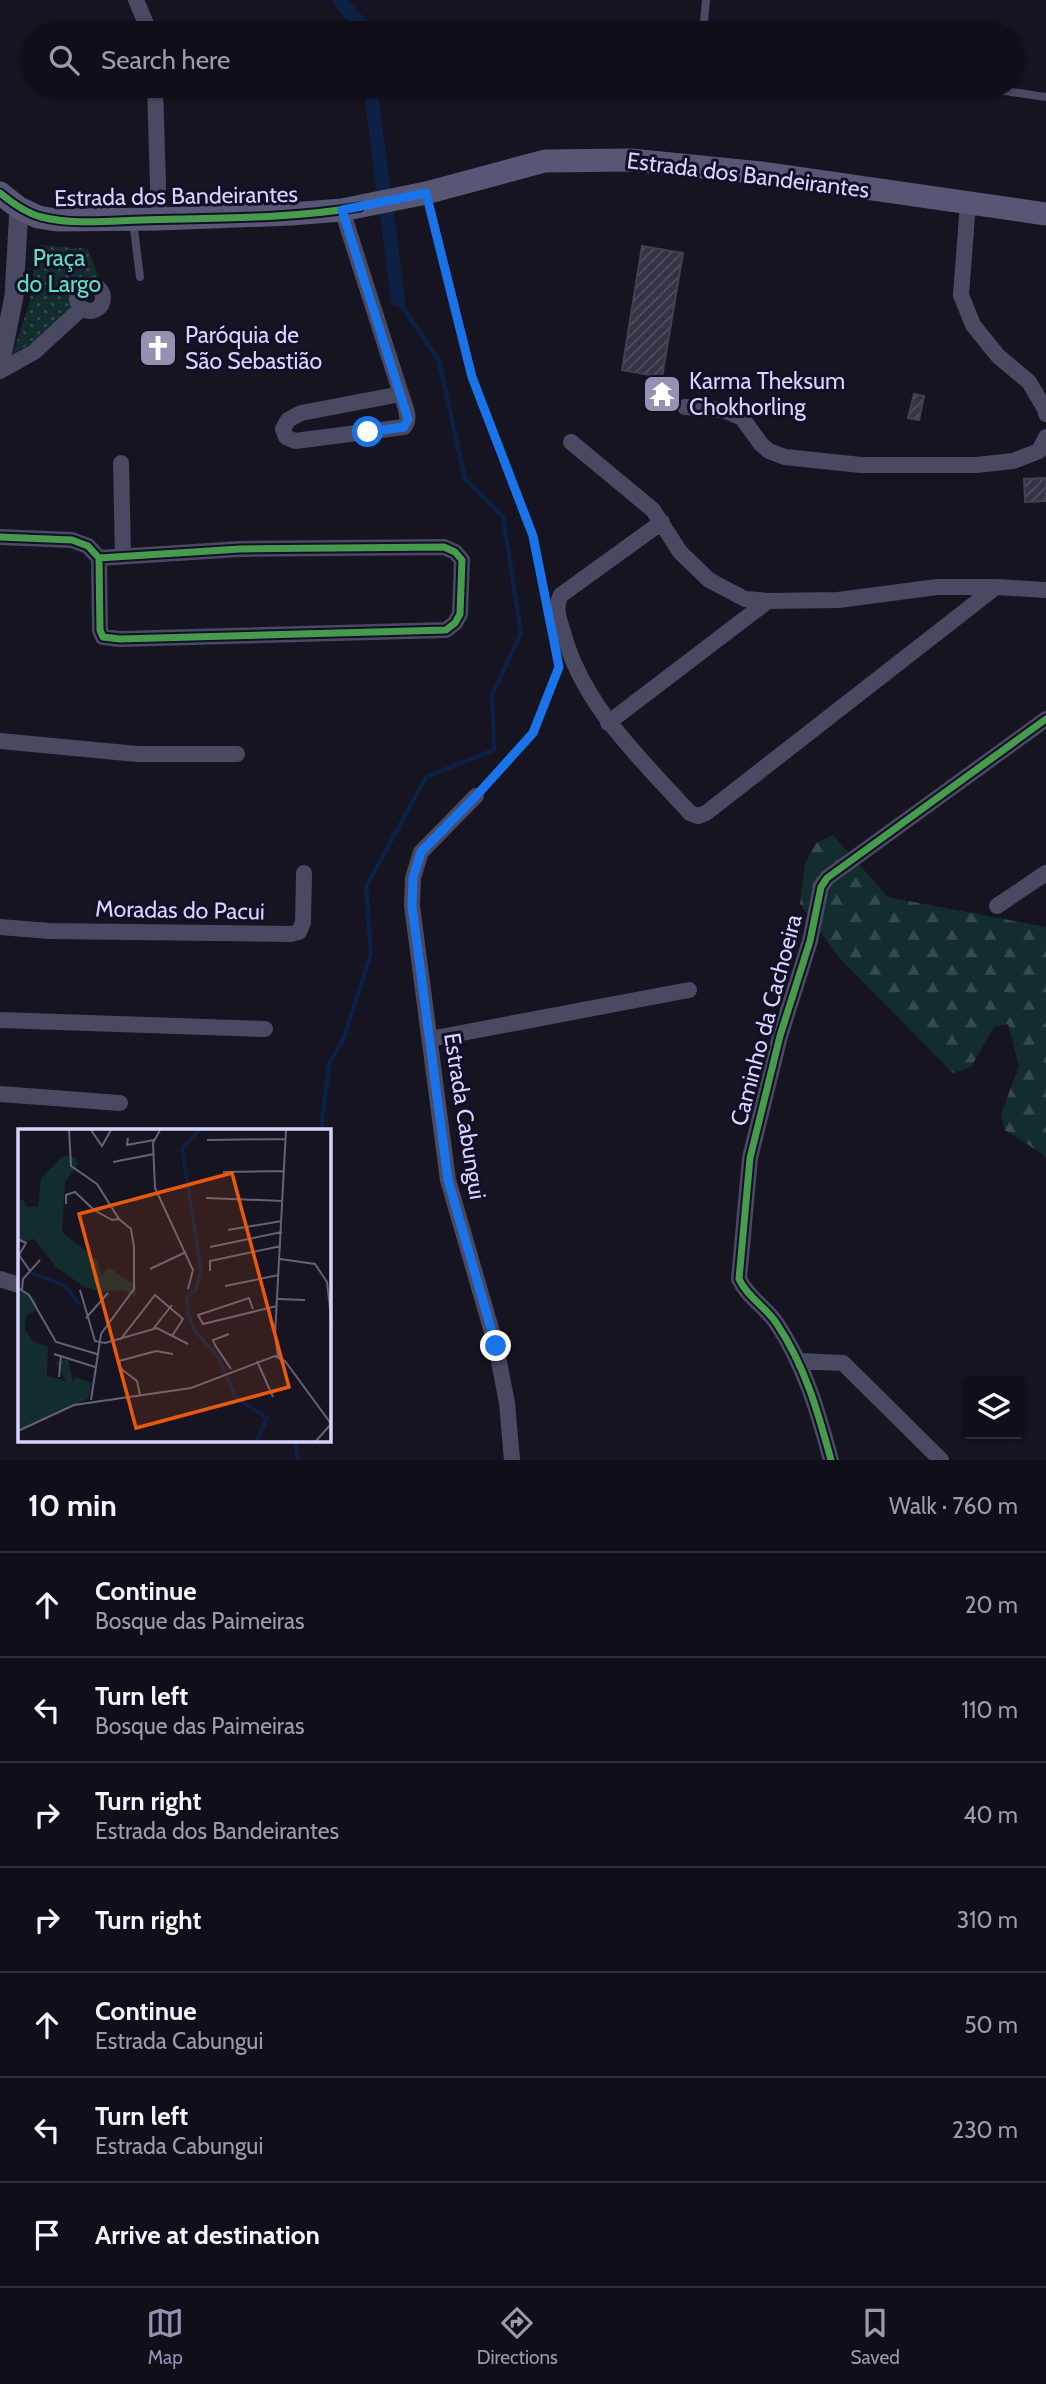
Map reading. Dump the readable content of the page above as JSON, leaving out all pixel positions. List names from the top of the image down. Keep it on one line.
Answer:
{"streets":{"main road":["Estrada dos Bandeirantes"],"street":["Moradas do Pacui","Caminho da Cachoeira","Estrada Cabungui"]},"parks":["Praça do Largo"],"places":{"church":["Paróquia de São Sebastião"],"temple":["Karma Theksum Chokhorling"]},"page":{"search":"Search here","heading":["10 min","Walk · 760 m"],"list":[["Continue","Bosque das Paimeiras","20 m"],["Turn left","Bosque das Paimeiras","110 m"],["Turn right","Estrada dos Bandeirantes","40 m"],["Turn right","310 m"],["Continue","Estrada Cabungui","50 m"],["Turn left","Estrada Cabungui","230 m"],"Arrive at destination"],"nav":["Map","Directions","Saved"]}}
